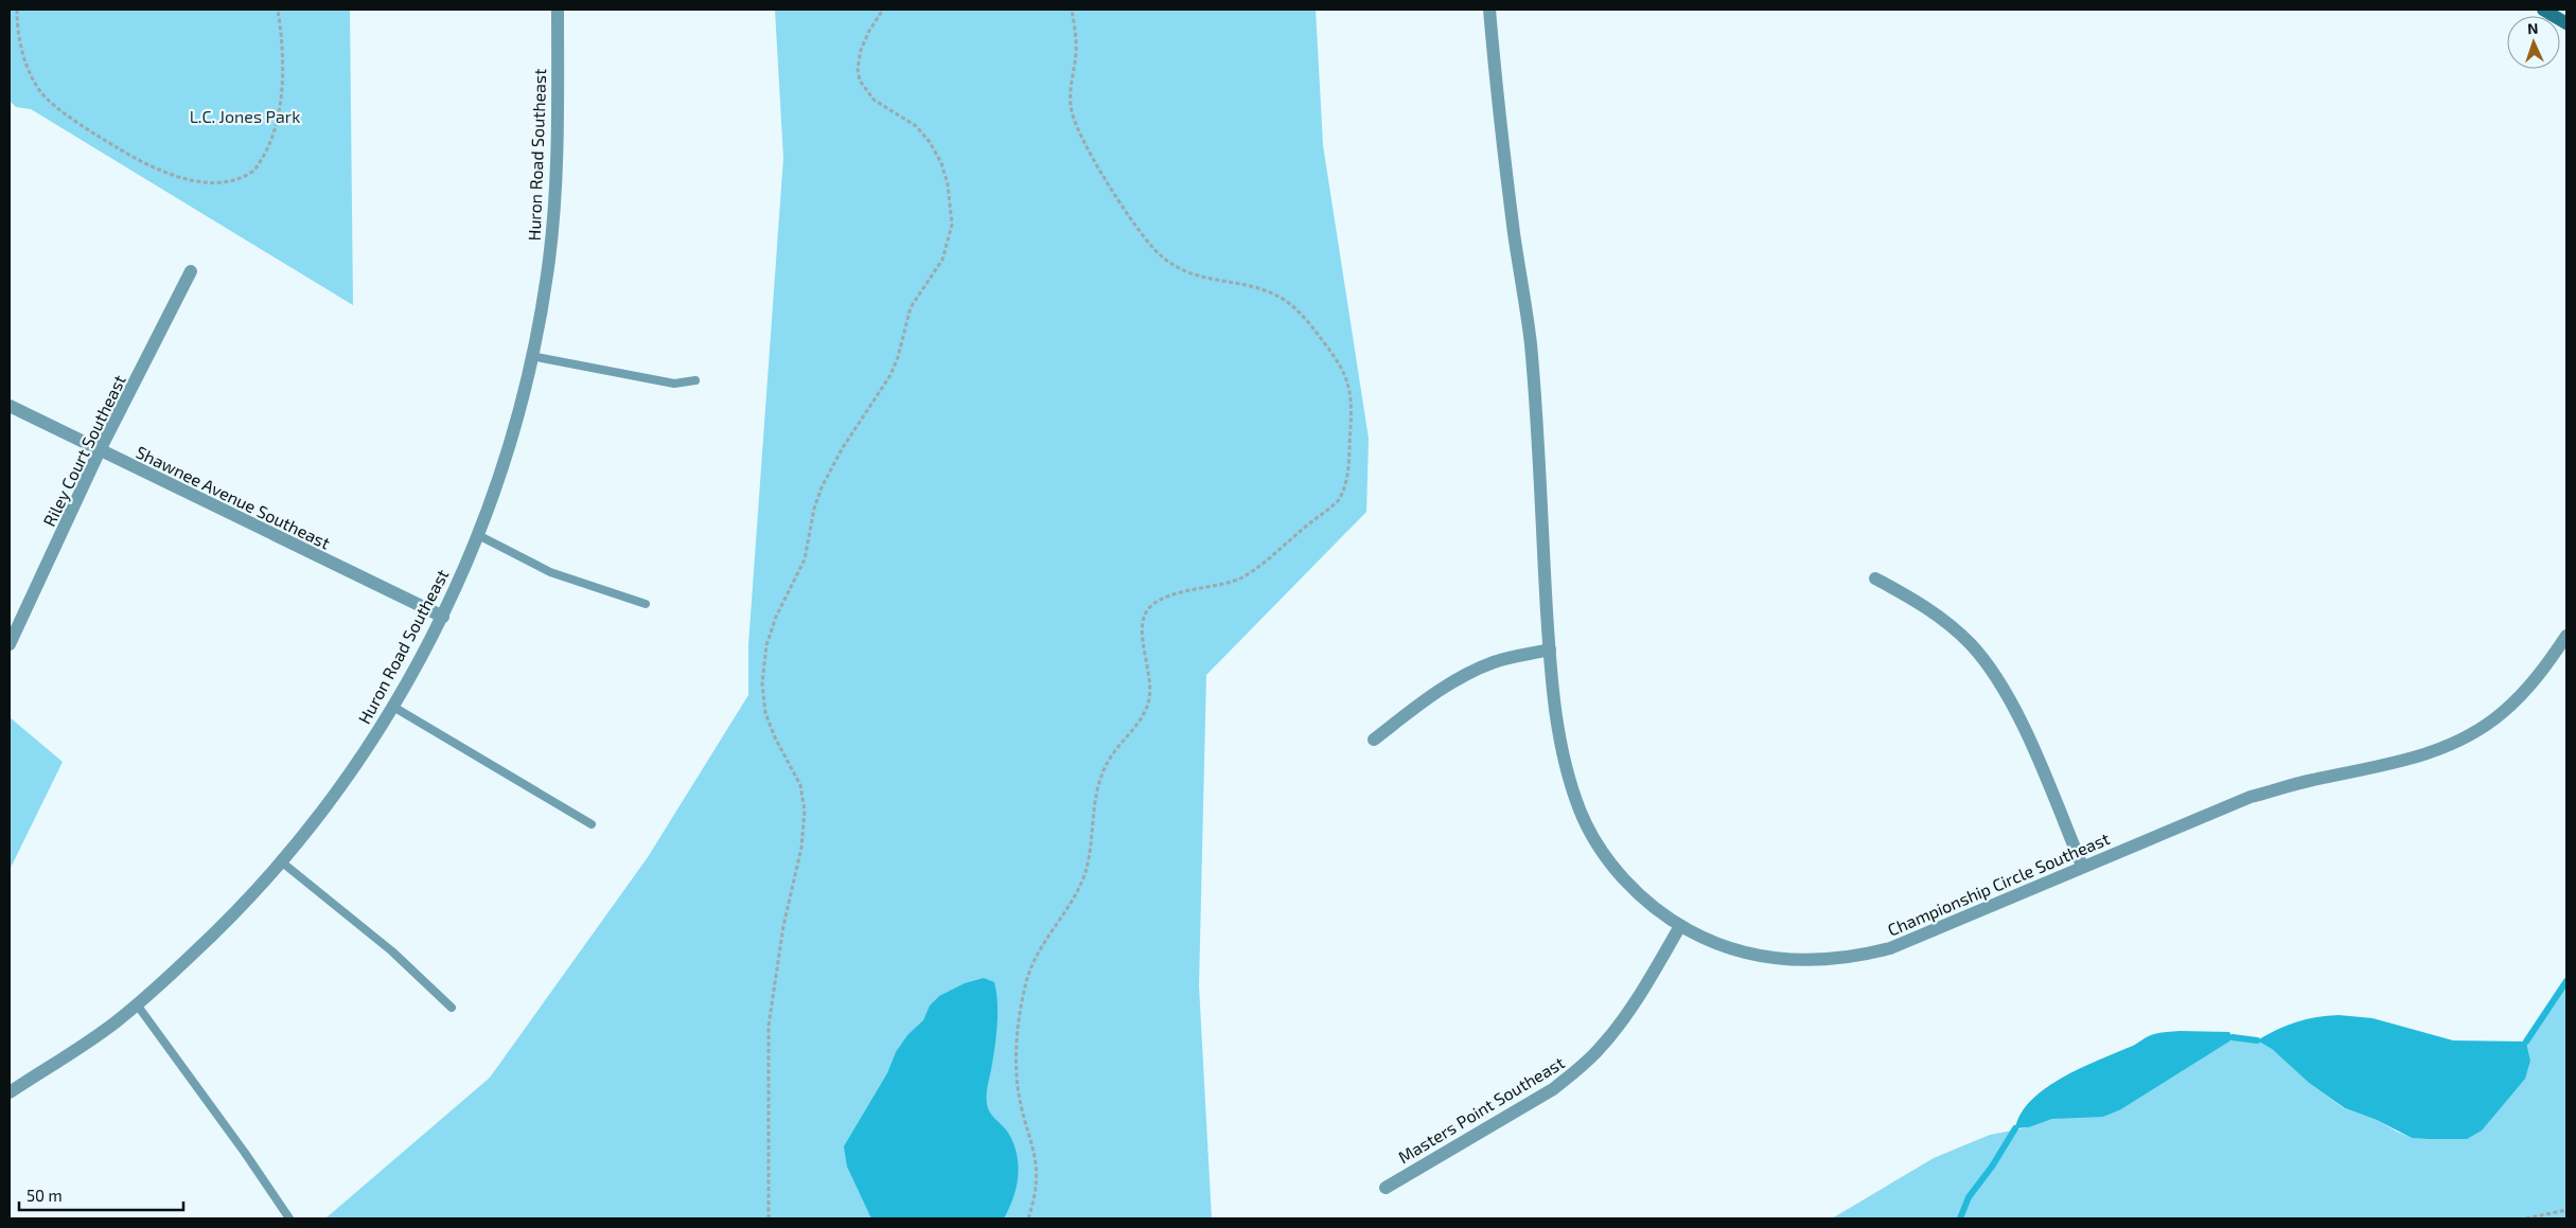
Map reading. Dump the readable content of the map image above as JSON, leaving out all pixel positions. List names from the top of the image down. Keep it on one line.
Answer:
{"streets":{"street":["Huron Road Southeast","Riley Court Southeast","Shawnee Avenue Southeast","Championship Circle Southeast","Masters Point Southeast"]},"crossings":[["Huron Road Southeast","Shawnee Avenue Southeast"],["Riley Court Southeast","Shawnee Avenue Southeast"],["Championship Circle Southeast","Masters Point Southeast"]],"parks":["L.C. Jones Park"],"scale_bar":"50 m","north":"top"}
